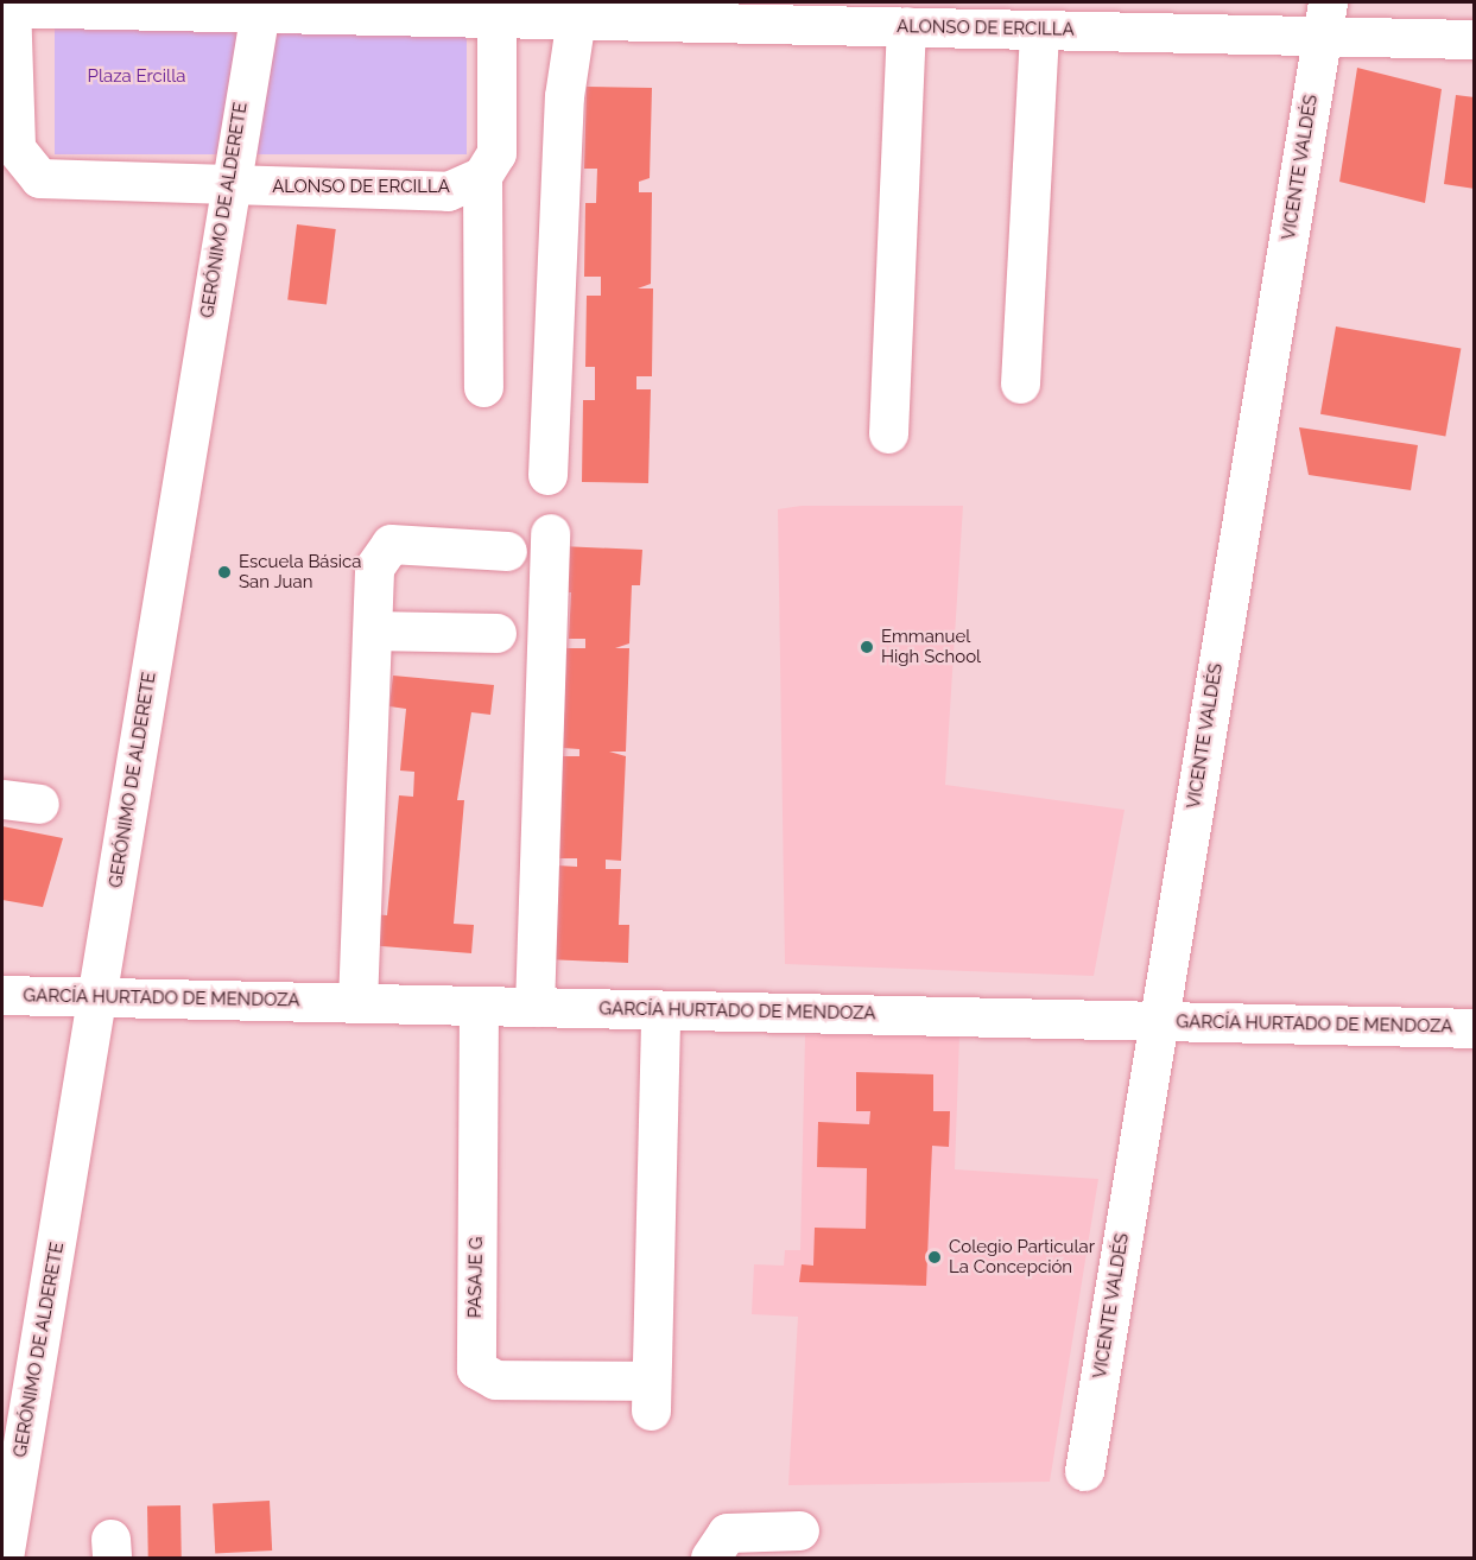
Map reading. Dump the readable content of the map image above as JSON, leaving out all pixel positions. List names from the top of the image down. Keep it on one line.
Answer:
{"streets":{"street":["ALONSO DE ERCILLA","VICENTE VALDÉS","GERÓNIMO DE ALDERETE","GARCÍA HURTADO DE MENDOZA","PASAJE G"]},"crossings":[["ALONSO DE ERCILLA","VICENTE VALDÉS"],["ALONSO DE ERCILLA","GERÓNIMO DE ALDERETE"],["VICENTE VALDÉS","GARCÍA HURTADO DE MENDOZA"],["GERÓNIMO DE ALDERETE","GARCÍA HURTADO DE MENDOZA"],["GARCÍA HURTADO DE MENDOZA","PASAJE G"]],"parks":["Plaza Ercilla"],"places":["Escuela Básica San Juan","Emmanuel High School","Colegio Particular La Concepción"]}
